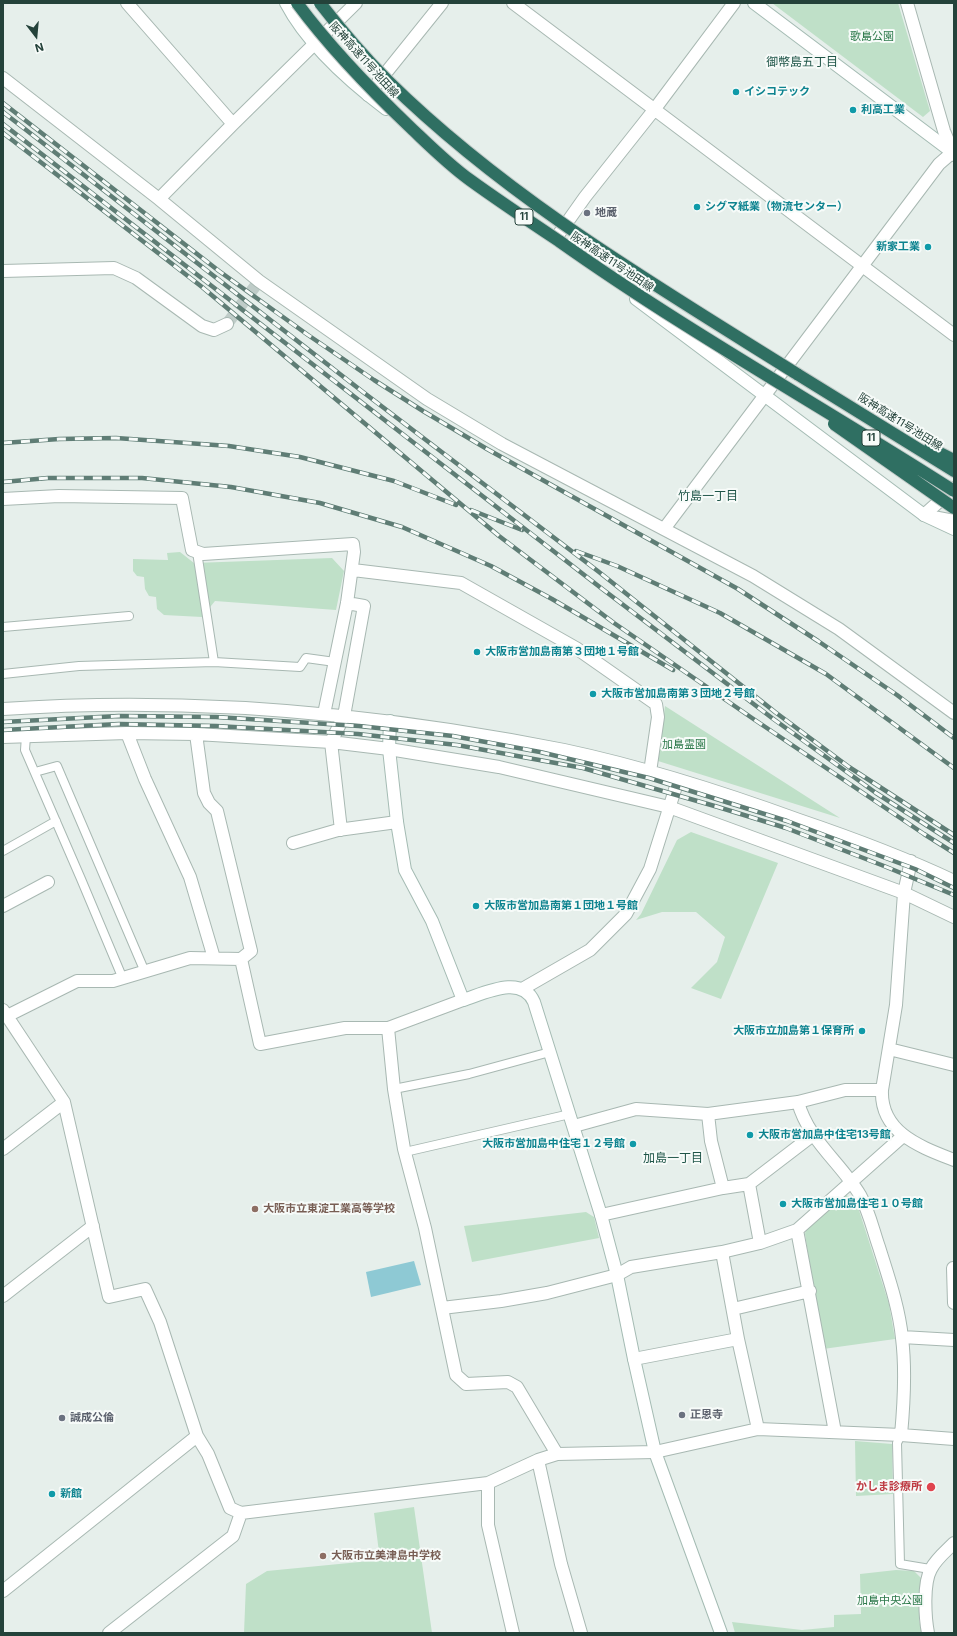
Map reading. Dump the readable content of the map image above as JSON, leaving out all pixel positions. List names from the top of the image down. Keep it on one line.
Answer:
{"streets":{"highway":["阪神高速11号池田線","11"]},"crossings":[["阪神高速11号池田線","11"]],"districts":["御幣島五丁目","竹島一丁目","加島一丁目"],"parks":["歌島公園","加島霊園","加島中央公園"],"places":["イシコテック","利高工業","シグマ紙業（物流センター）","地蔵","新家工業","大阪市営加島南第３団地１号館","大阪市営加島南第３団地２号館","大阪市営加島南第１団地１号館","大阪市立加島第１保育所","大阪市営加島中住宅13号館","大阪市営加島中住宅１２号館","大阪市営加島住宅１０号館","大阪市立東淀工業高等学校","正恩寺","誠成公倫","かしま診療所","新館","大阪市立美津島中学校"],"north":"bottom"}
